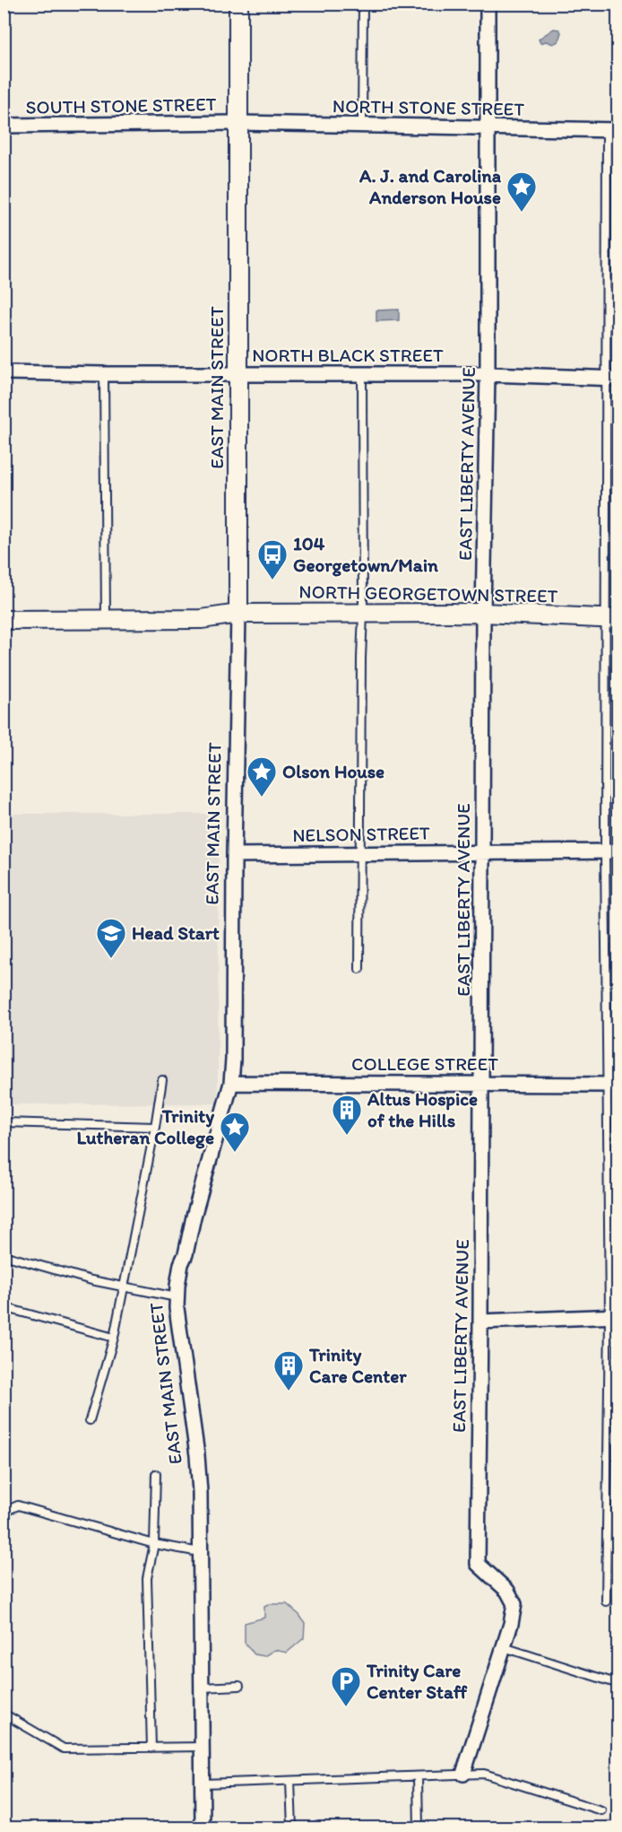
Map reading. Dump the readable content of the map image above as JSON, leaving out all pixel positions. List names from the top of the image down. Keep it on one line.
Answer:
{"streets":{"street":["SOUTH STONE STREET","NORTH STONE STREET","NORTH BLACK STREET","EAST MAIN STREET","EAST LIBERTY AVENUE","NORTH GEORGETOWN STREET","NELSON STREET","COLLEGE STREET"]},"crossings":[["SOUTH STONE STREET","NORTH STONE STREET"],["SOUTH STONE STREET","EAST MAIN STREET"],["NORTH STONE STREET","EAST MAIN STREET"],["NORTH STONE STREET","EAST LIBERTY AVENUE"],["NORTH BLACK STREET","EAST MAIN STREET"],["NORTH BLACK STREET","EAST LIBERTY AVENUE"],["EAST MAIN STREET","NORTH GEORGETOWN STREET"],["EAST MAIN STREET","NELSON STREET"],["EAST MAIN STREET","COLLEGE STREET"],["EAST LIBERTY AVENUE","NORTH GEORGETOWN STREET"],["EAST LIBERTY AVENUE","NELSON STREET"],["EAST LIBERTY AVENUE","COLLEGE STREET"]],"places":{"place":["A. J. and Carolina Anderson House","Olson House","Trinity Lutheran College"],"bus stop":["104 Georgetown/Main"],"school or university":["Head Start"],"building":["Altus Hospice of the Hills","Trinity Care Center"],"parking":["Trinity Care Center Staff"]}}
